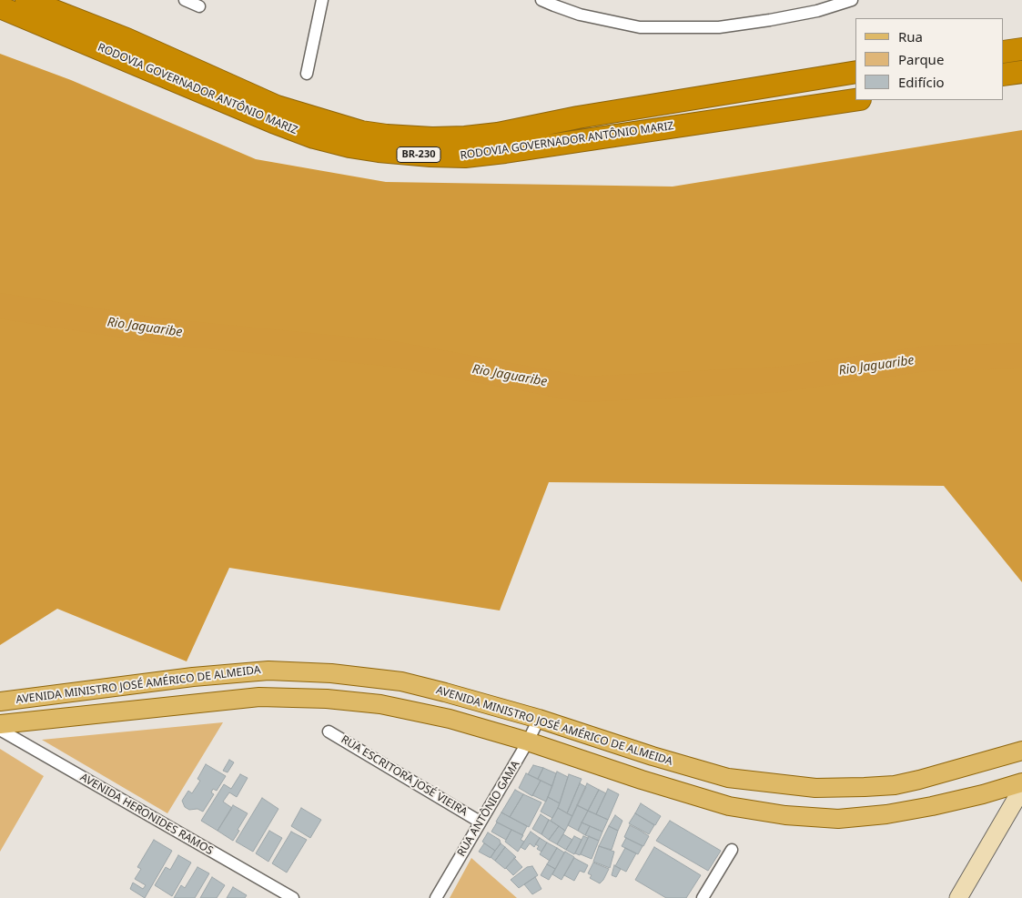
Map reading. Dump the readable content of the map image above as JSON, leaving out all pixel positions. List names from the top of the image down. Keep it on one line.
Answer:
{"streets":{"highway":["RODOVIA GOVERNADOR ANTÔNIO MARIZ","BR-230"],"main road":["AVENIDA MINISTRO JOSÉ AMÉRICO DE ALMEIDA"],"street":["RUA ESCRITORA JOSÉ VIEIRA","RUA ANTÔNIO GAMA","AVENIDA HERONIDES RAMOS"]},"crossings":[["AVENIDA MINISTRO JOSÉ AMÉRICO DE ALMEIDA","RUA ANTÔNIO GAMA"],["RUA ESCRITORA JOSÉ VIEIRA","RUA ANTÔNIO GAMA"]],"water":["Rio Jaguaribe"],"legend":["Rua","Parque","Edifício"]}
